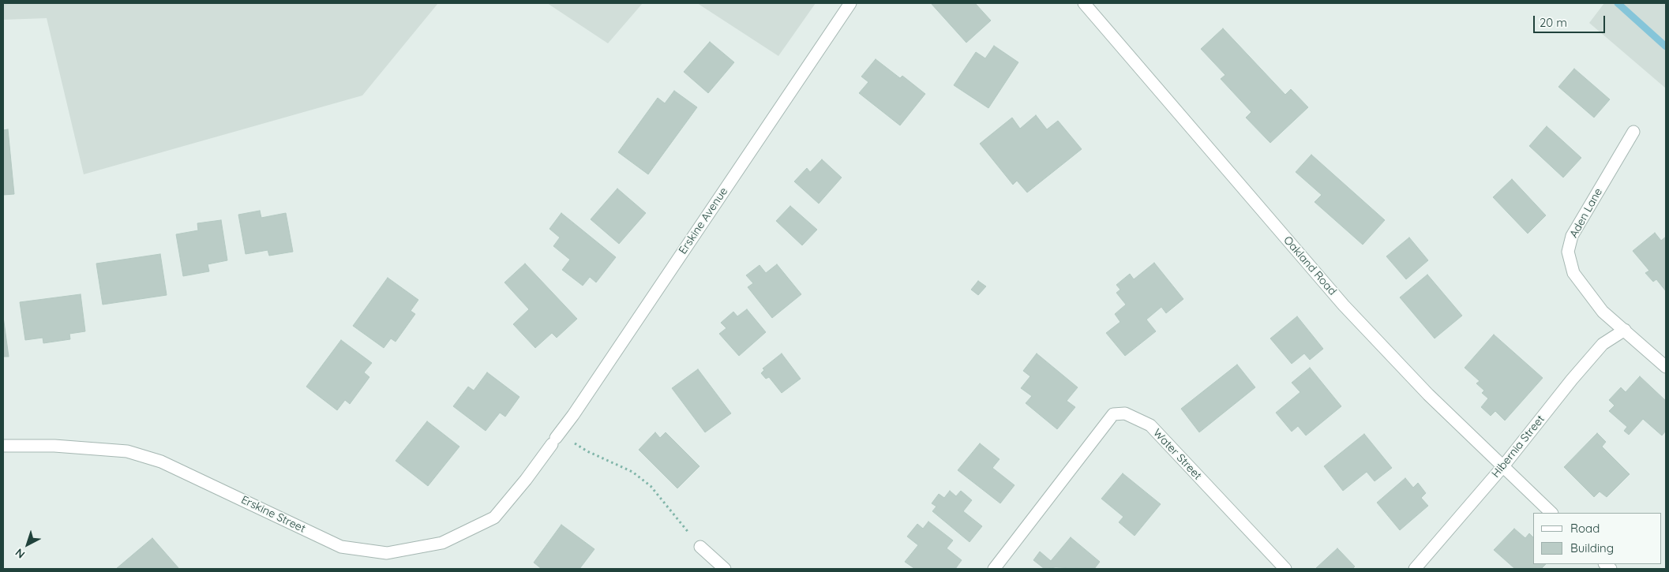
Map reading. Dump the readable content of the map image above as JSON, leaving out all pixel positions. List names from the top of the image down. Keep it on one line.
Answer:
{"streets":{"street":["Aden Lane","Erskine Avenue","Oakland Road","Hibernia Street","Water Street","Erskine Street"]},"crossings":[["Aden Lane","Hibernia Street"],["Erskine Avenue","Erskine Street"],["Oakland Road","Hibernia Street"]],"legend":["Road","Building"],"scale_bar":"20 m","north":"bottom left"}
